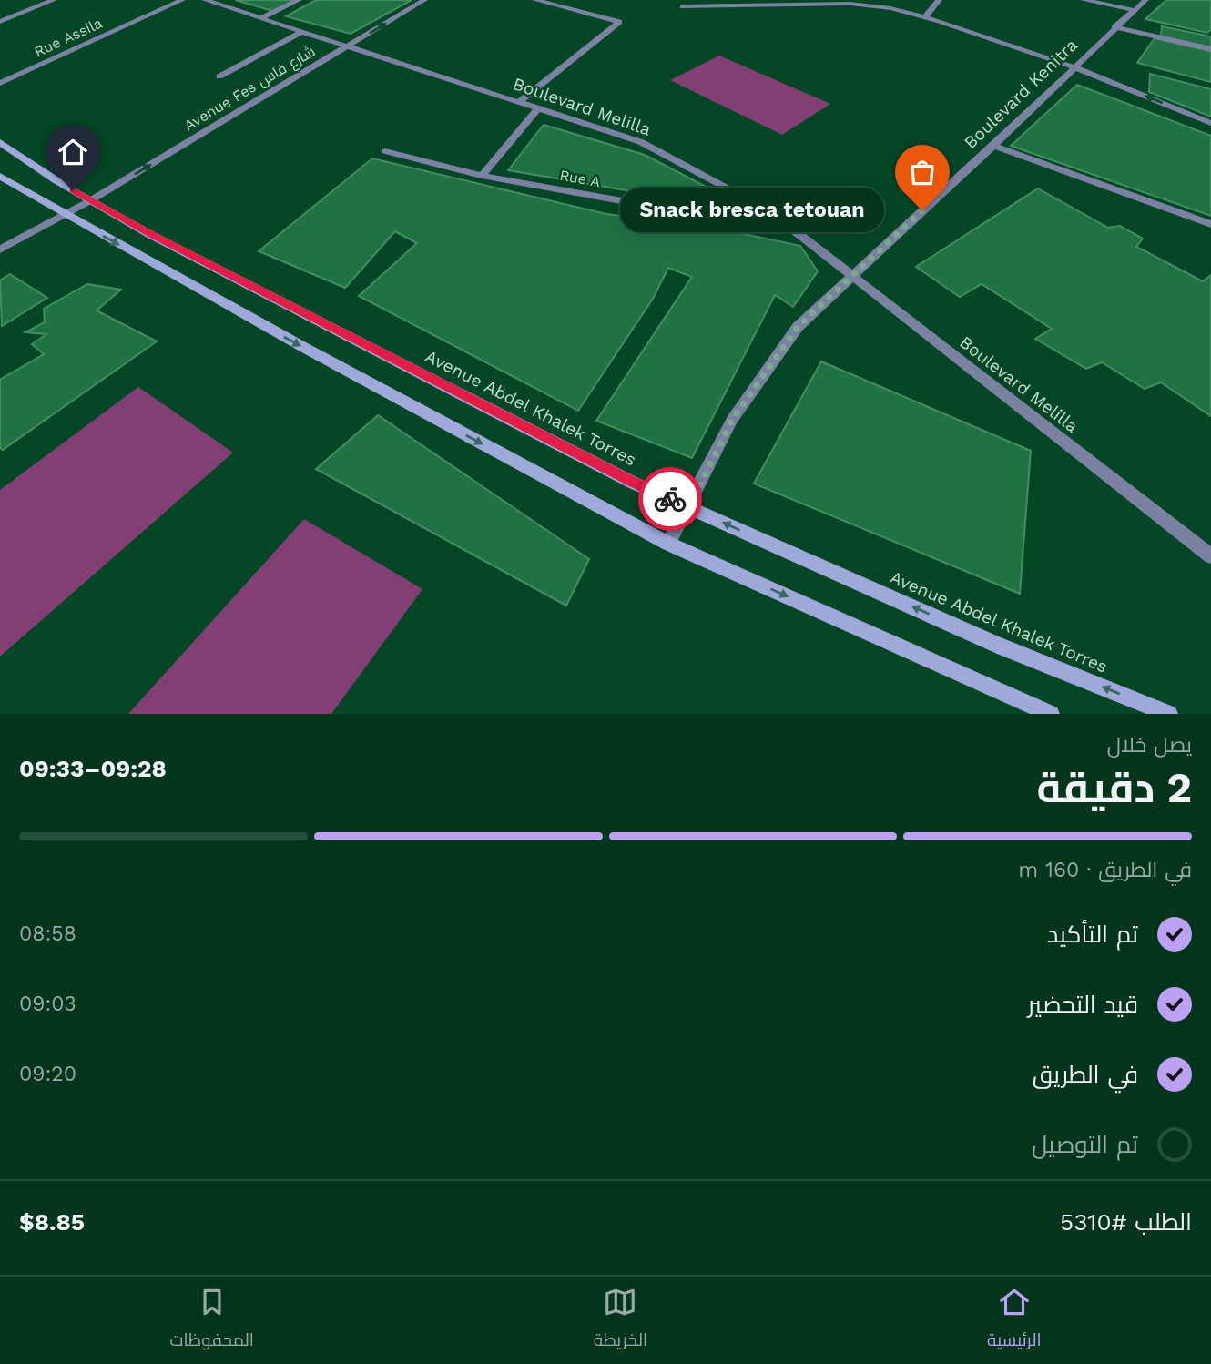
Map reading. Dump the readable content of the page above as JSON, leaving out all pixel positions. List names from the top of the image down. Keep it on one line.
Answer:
{"streets":{"main road":["Avenue Abdel Khalek Torres"],"street":["Rue Assila","Avenue Fes شارع فاس","Boulevard Kenitra","Boulevard Melilla","Rue A"]},"crossings":[["Avenue Fes شارع فاس","Boulevard Melilla"],["Avenue Fes شارع فاس","Avenue Abdel Khalek Torres"],["Boulevard Kenitra","Boulevard Melilla"],["Boulevard Kenitra","Avenue Abdel Khalek Torres"]],"places":["Snack bresca tetouan"],"page":{"bubble":"Snack bresca tetouan","heading":["2 دقيقة","يصل خلال","09:28–09:33"],"panel":["الطلب #5310","$8.85"],"bar":"في الطريق · 160 m","list":[["تم التأكيد","08:58"],["قيد التحضير","09:03"],["في الطريق","09:20"],"تم التوصيل"],"tabs":["الرئيسية","الخريطة","المحفوظات"]}}
